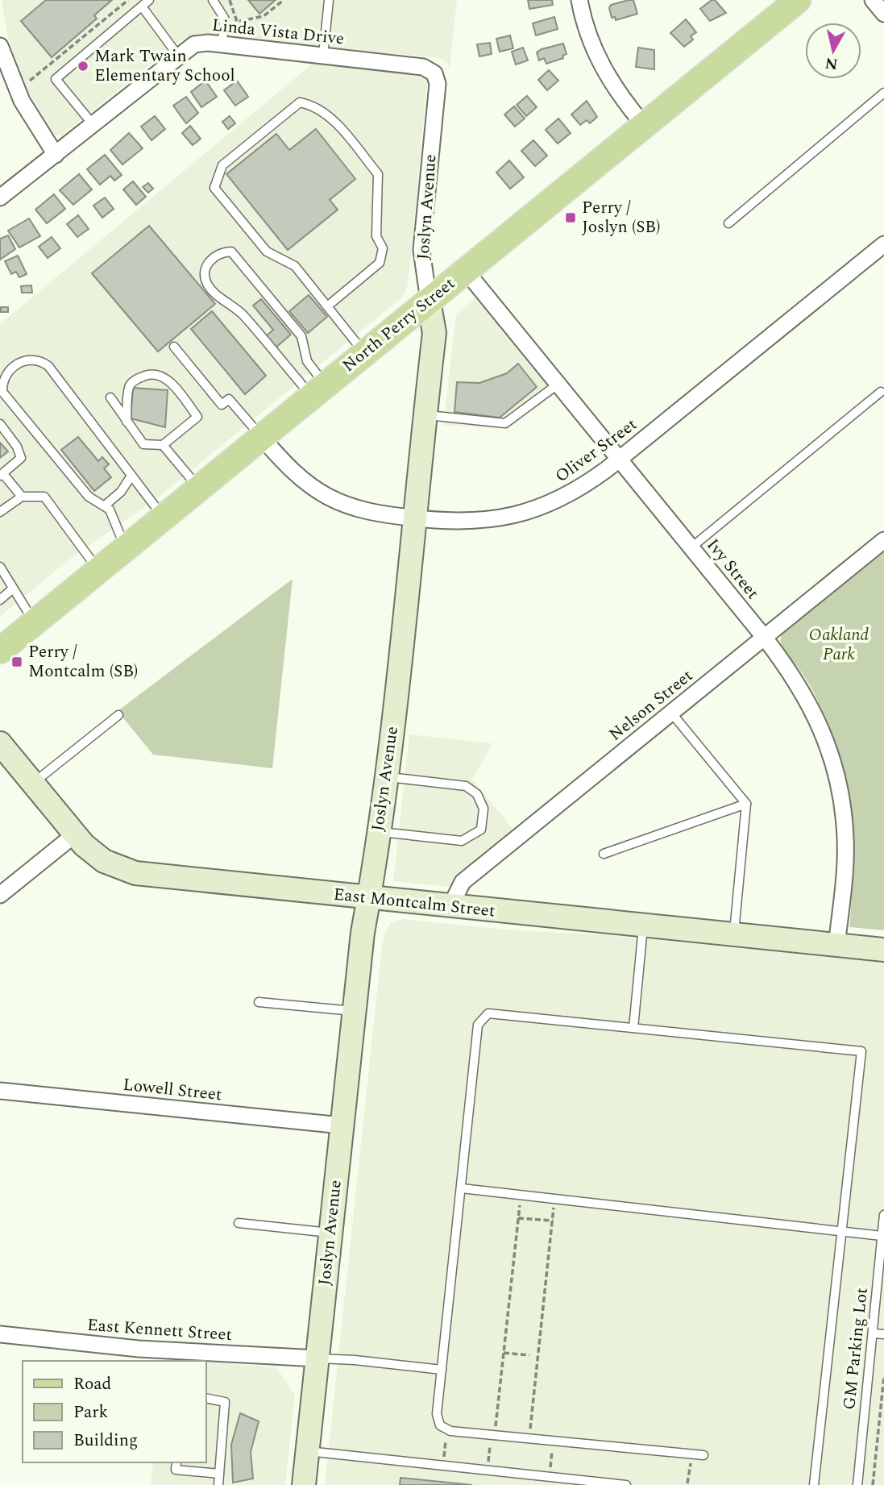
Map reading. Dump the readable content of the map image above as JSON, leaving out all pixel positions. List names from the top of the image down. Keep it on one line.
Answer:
{"streets":{"main road":["Joslyn Avenue","North Perry Street","East Montcalm Street"],"street":["Linda Vista Drive","Oliver Street","Ivy Street","Nelson Street","Lowell Street","East Kennett Street"],"lane":["GM Parking Lot"]},"crossings":[["Linda Vista Drive","Joslyn Avenue"],["Joslyn Avenue","North Perry Street"],["Joslyn Avenue","Oliver Street"],["Joslyn Avenue","East Montcalm Street"],["Joslyn Avenue","Lowell Street"],["Joslyn Avenue","East Kennett Street"],["North Perry Street","Oliver Street"],["North Perry Street","Ivy Street"],["Oliver Street","Ivy Street"],["Ivy Street","Nelson Street"],["Ivy Street","East Montcalm Street"],["Nelson Street","East Montcalm Street"]],"parks":["Oakland Park"],"places":{"other":["Mark Twain Elementary School"],"transit":["Perry / Joslyn (SB)","Perry / Montcalm (SB)"]},"legend":["Road","Park","Building"],"north":"bottom"}
